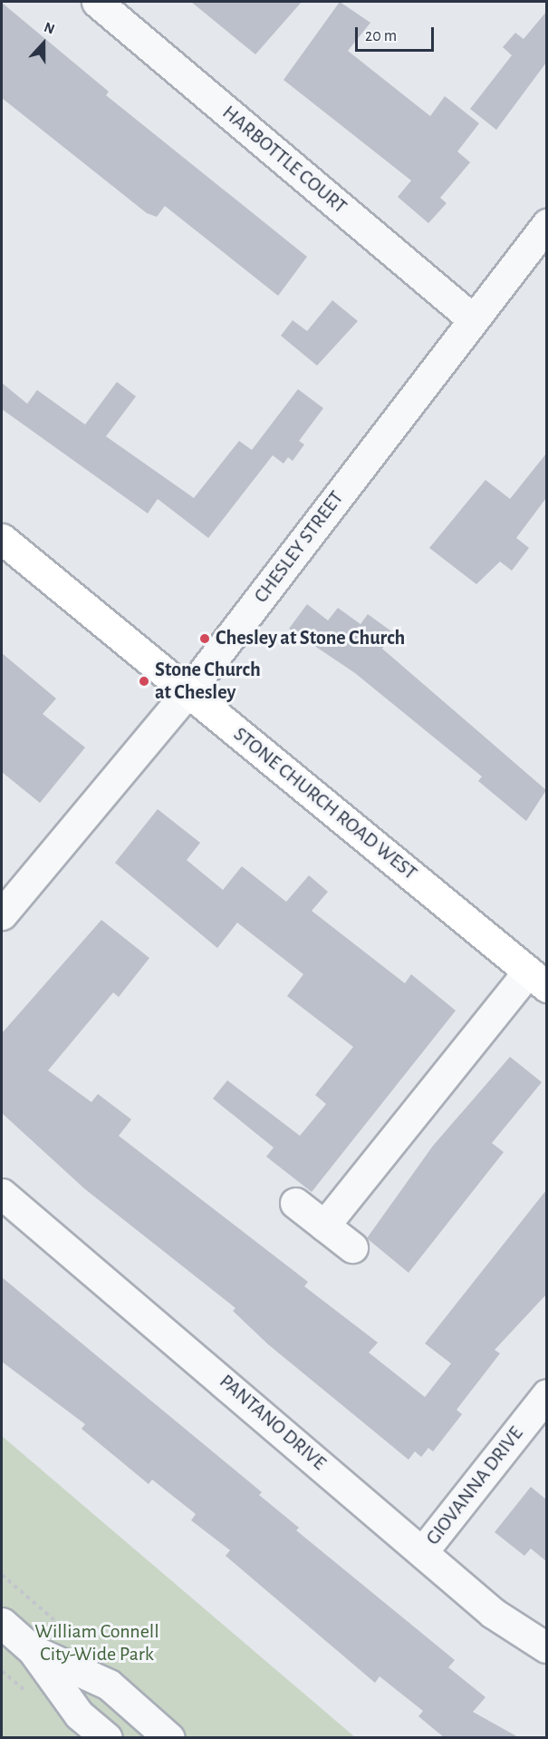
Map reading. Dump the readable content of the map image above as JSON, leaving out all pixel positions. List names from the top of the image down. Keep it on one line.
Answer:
{"streets":{"main road":["STONE CHURCH ROAD WEST"],"street":["HARBOTTLE COURT","CHESLEY STREET","PANTANO DRIVE","GIOVANNA DRIVE"]},"crossings":[["HARBOTTLE COURT","CHESLEY STREET"],["CHESLEY STREET","STONE CHURCH ROAD WEST"],["PANTANO DRIVE","GIOVANNA DRIVE"]],"parks":["William Connell City-Wide Park"],"places":["Chesley at Stone Church","Stone Church at Chesley"],"scale_bar":"20 m","north":"top"}
